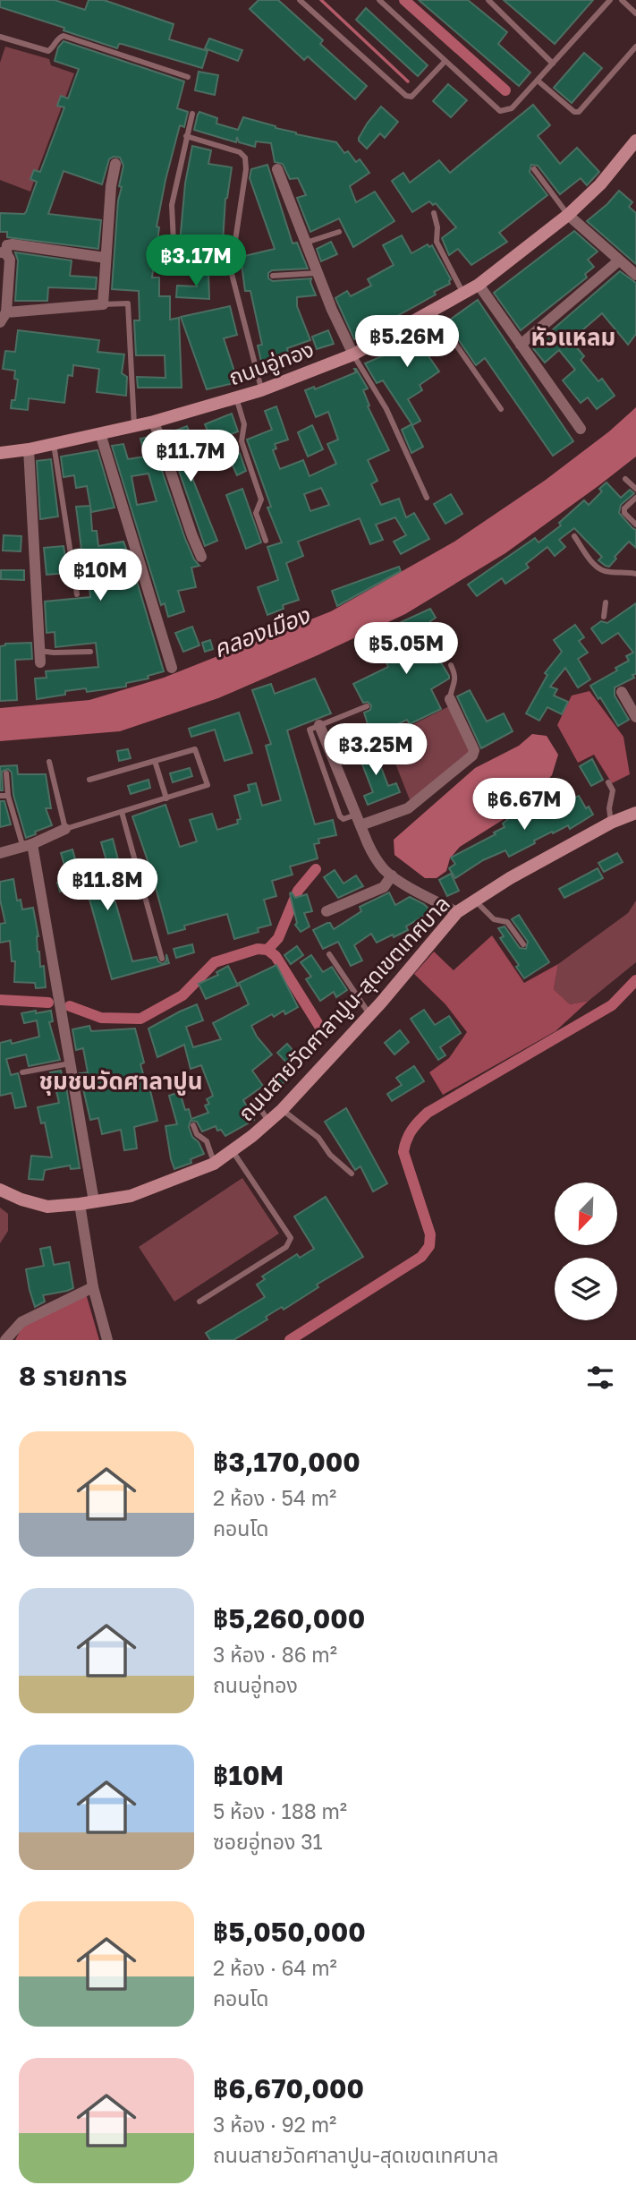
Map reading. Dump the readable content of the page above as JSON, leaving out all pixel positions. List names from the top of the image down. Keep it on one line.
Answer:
{"streets":{"street":["ถนนอู่ทอง","ถนนสายวัดศาลาปูน-สุดเขตเทศบาล"]},"districts":["หัวแหลม","ชุมชนวัดศาลาปูน"],"water":["คลองเมือง"],"north":"bottom left","page":{"price":["฿3.17M","฿5.26M","฿11.7M","฿10M","฿5.05M","฿3.25M","฿6.67M","฿11.8M"],"heading":"8 รายการ","list":[{"name":"฿3,170,000","note":"2 ห้อง · 54 m² · คอนโด"},{"name":"฿5,260,000","note":"3 ห้อง · 86 m² · ถนนอู่ทอง"},{"name":"฿10M","note":"5 ห้อง · 188 m² · ซอยอู่ทอง 31"},{"name":"฿5,050,000","note":"2 ห้อง · 64 m² · คอนโด"},{"name":"฿6,670,000","note":"3 ห้อง · 92 m² · ถนนสายวัดศาลาปูน-สุดเขตเทศบาล"}]}}
